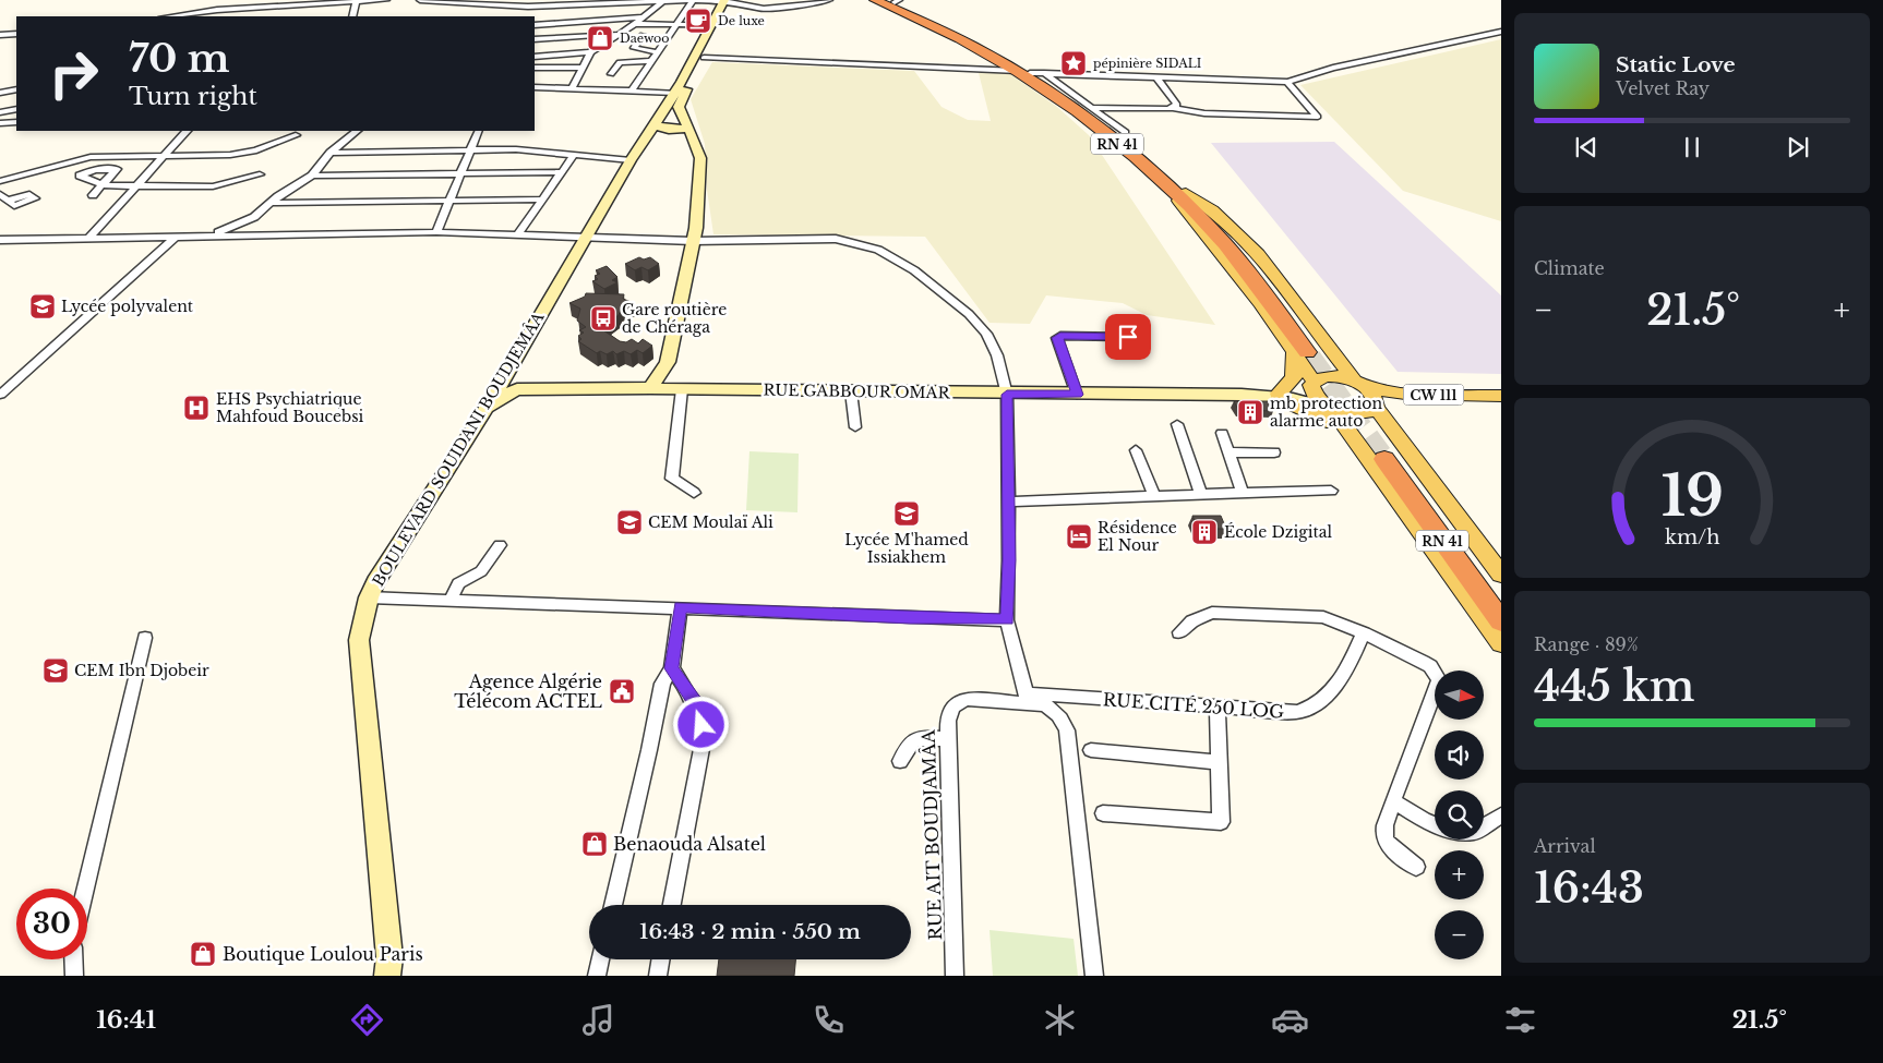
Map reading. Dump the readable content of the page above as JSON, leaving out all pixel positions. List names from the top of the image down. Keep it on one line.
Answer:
{"streets":{"highway":["RN 41"],"main road":["RUE GABBOUR OMAR","CW 111","BOULEVARD SOUIDANI BOUDJEMÂA"],"street":["RUE CITÉ 250 LOG","RUE AIT BOUDJAMÂA"]},"crossings":[["RUE GABBOUR OMAR","BOULEVARD SOUIDANI BOUDJEMÂA"],["RUE CITÉ 250 LOG","RUE AIT BOUDJAMÂA"]],"places":{"cafe":["De luxe"],"shop":["Daewoo","Benaouda Alsatel","Boutique Loulou Paris"],"place":["pépinière SIDALI"],"school or university":["Lycée polyvalent","Lycée M'hamed Issiakhem","CEM Moulaï Ali","CEM Ibn Djobeir"],"bus stop":["Gare routière de Chéraga"],"hospital":["EHS Psychiatrique Mahfoud Boucebsi"],"building":["mb protection alarme auto","École Dzigital"],"hotel":["Résidence El Nour"],"public building":["Agence Algérie Télécom ACTEL"]},"north":"right","page":{"turn":["70 m","Turn right"],"song":["Static Love","Velvet Ray"],"tile":["Climate",["Range · 89%","445 km"],["Arrival","16:43"]],"heat":["−","21.5°","+"],"map_buttons":["+","−"],"limit":"30","trip":"16:43 · 2 min · 550 m","tabs":["16:41","21.5°"],"gauge":["19","km/h"]}}
